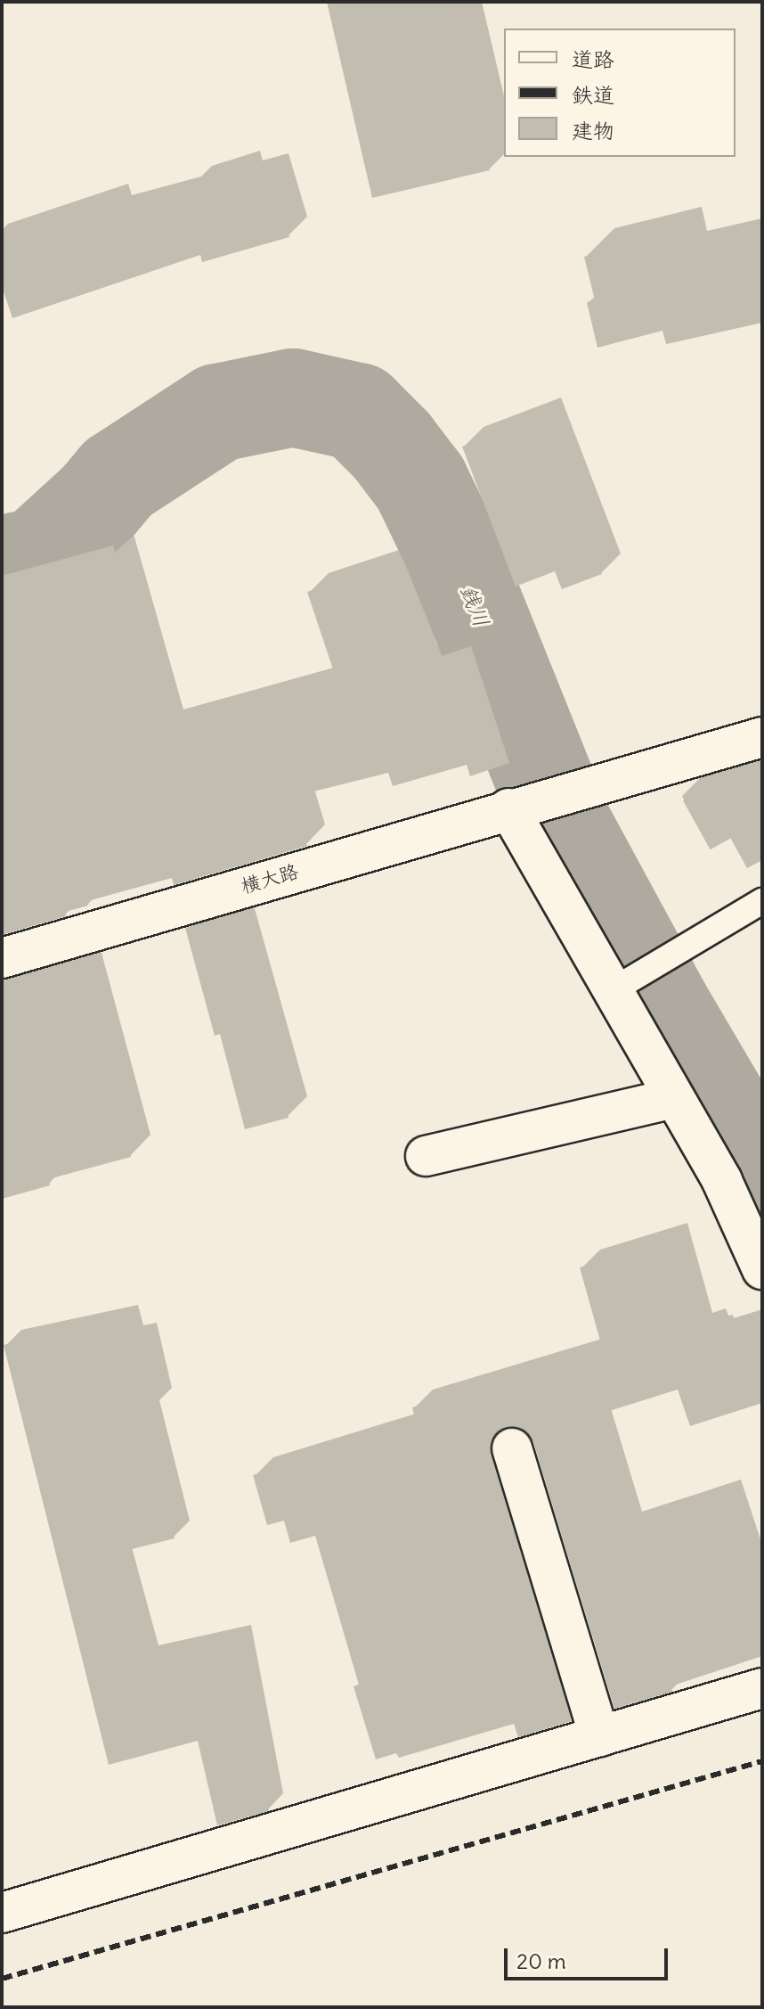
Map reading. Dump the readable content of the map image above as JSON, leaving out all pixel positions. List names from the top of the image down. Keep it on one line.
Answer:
{"streets":{"street":["横大路"]},"water":["銭川"],"legend":["道路","鉄道","建物"],"scale_bar":"20 m"}
